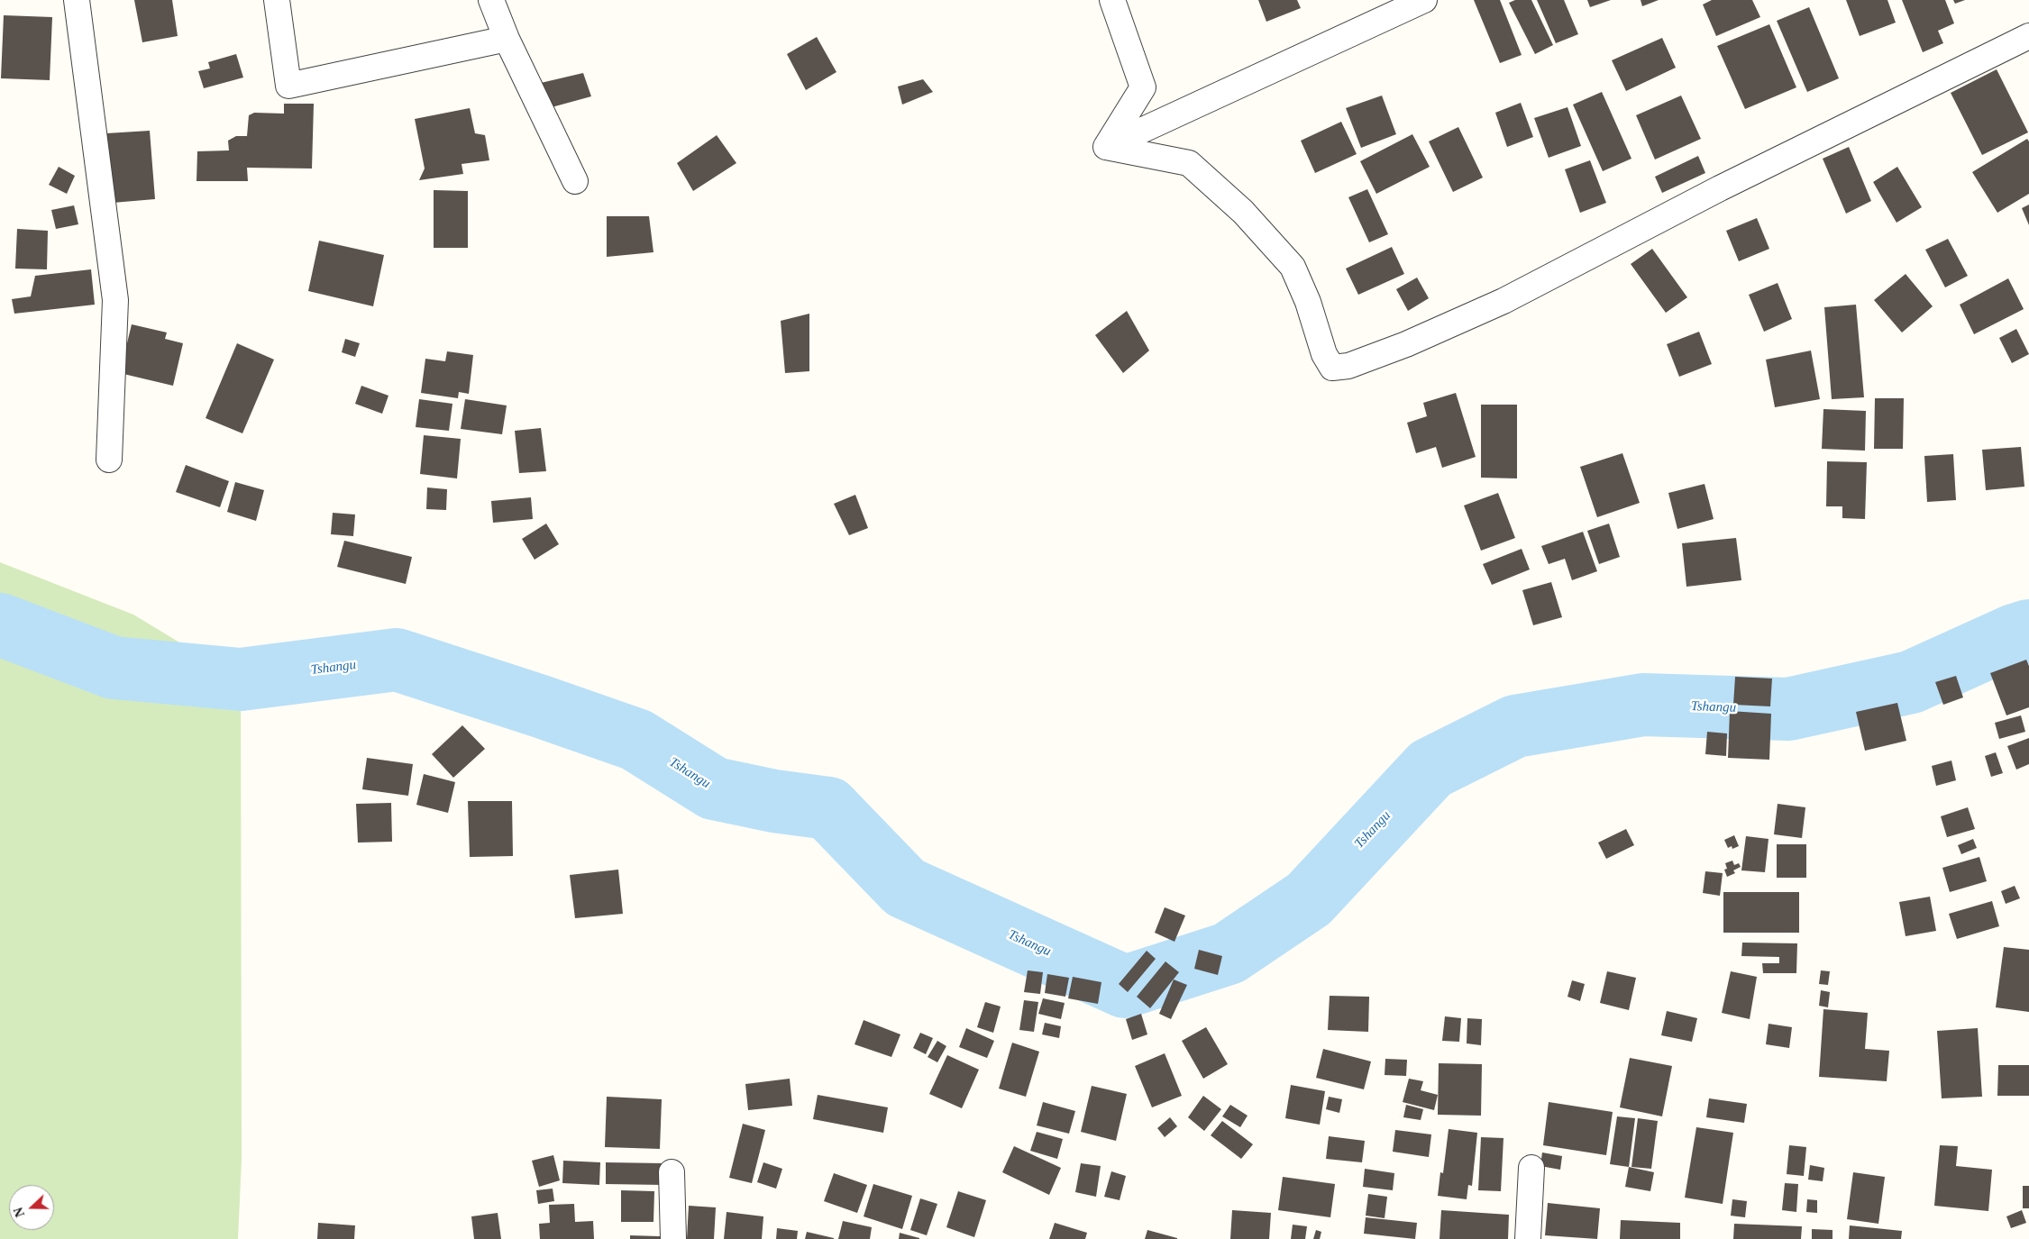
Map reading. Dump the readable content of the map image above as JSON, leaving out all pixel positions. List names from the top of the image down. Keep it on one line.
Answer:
{"water":["Tshangu"],"north":"left"}
